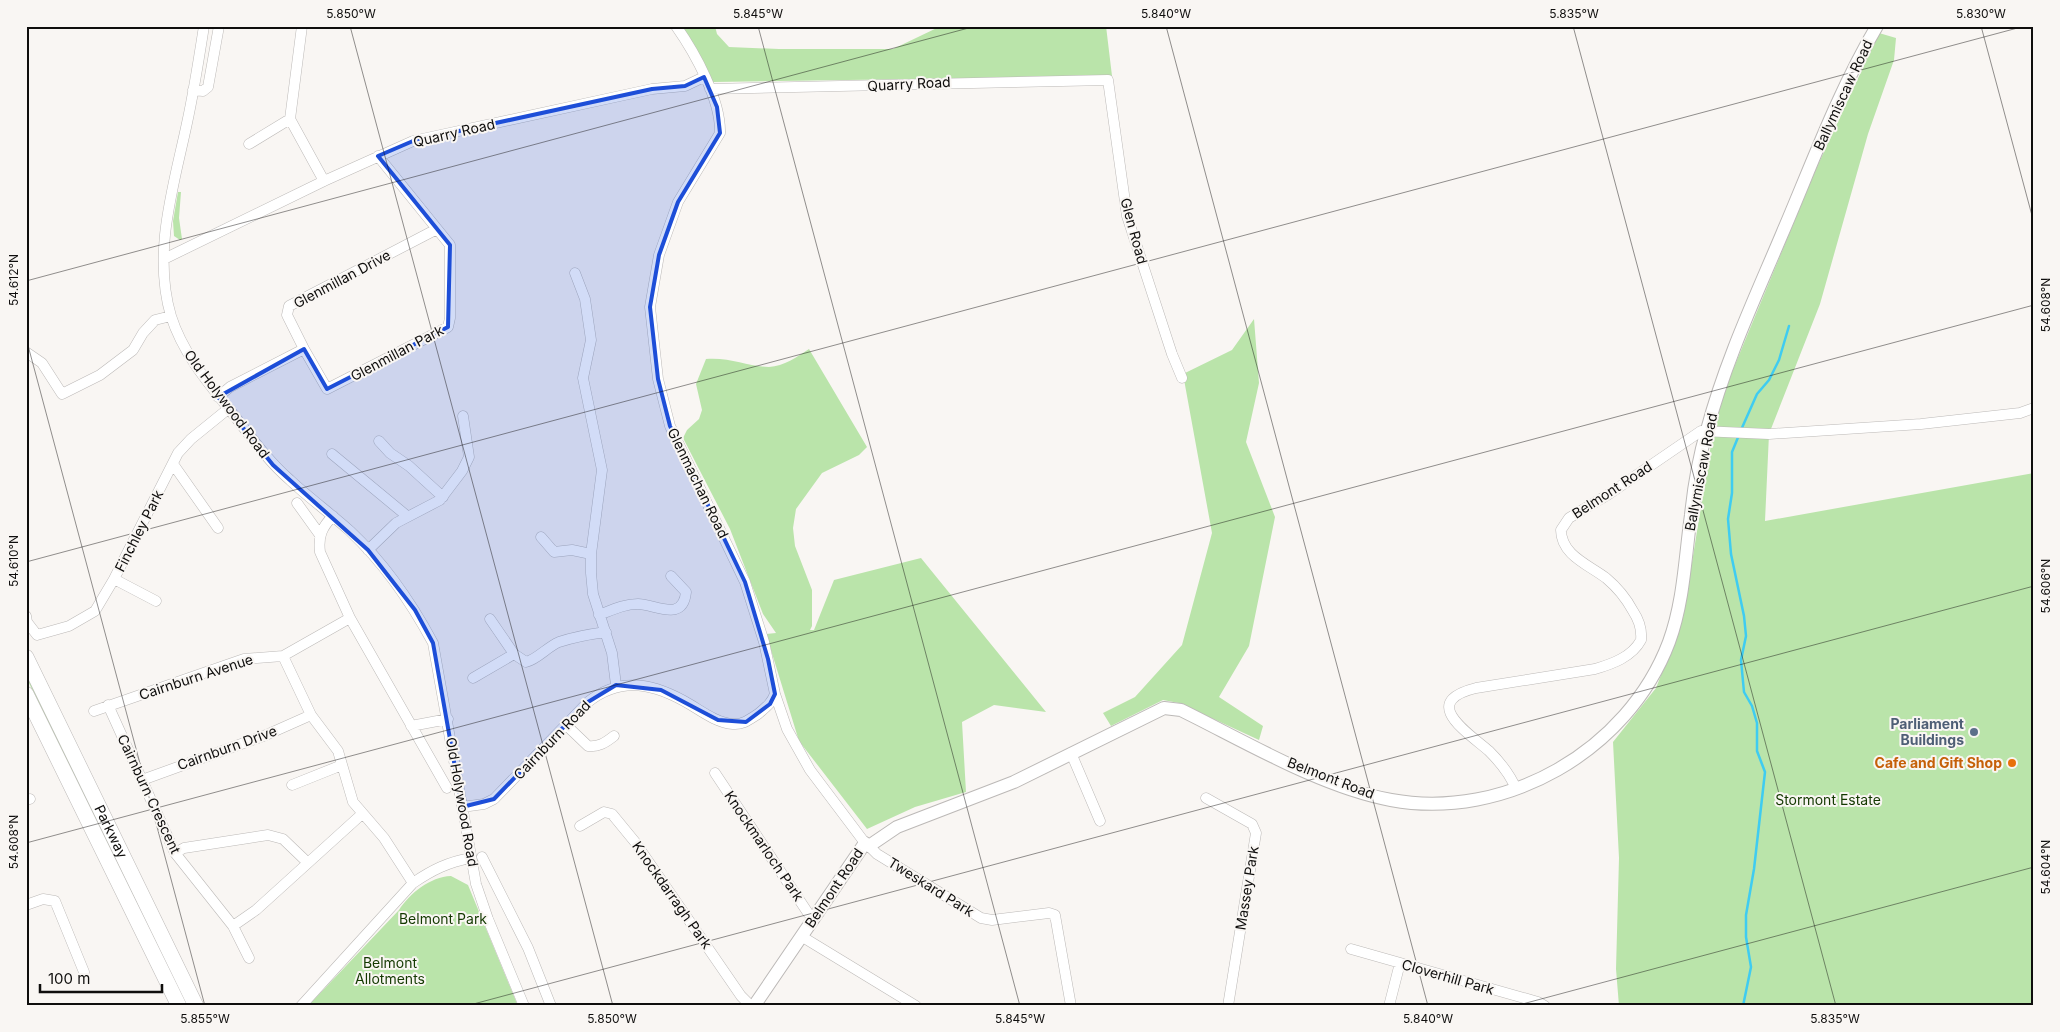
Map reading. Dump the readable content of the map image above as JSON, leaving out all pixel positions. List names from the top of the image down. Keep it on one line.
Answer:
{"streets":{"highway":["Parkway"],"main road":["Ballymiscaw Road","Belmont Road"],"street":["Quarry Road","Glen Road","Glenmillan Drive","Glenmillan Park","Old Holywood Road","Glenmachan Road","Finchley Park","Cairnburn Avenue","Cairnburn Road","Cairnburn Drive","Cairnburn Crescent","Knockmarloch Park","Tweskard Park","Massey Park","Knockdarragh Park","Cloverhill Park"]},"crossings":[["Quarry Road","Glen Road"],["Quarry Road","Glenmillan Park"],["Quarry Road","Old Holywood Road"],["Quarry Road","Glenmachan Road"],["Ballymiscaw Road","Belmont Road"],["Glenmillan Drive","Glenmillan Park"],["Old Holywood Road","Finchley Park"],["Old Holywood Road","Cairnburn Avenue"],["Old Holywood Road","Cairnburn Road"],["Glenmachan Road","Belmont Road"],["Glenmachan Road","Tweskard Park"],["Belmont Road","Knockmarloch Park"],["Belmont Road","Tweskard Park"],["Belmont Road","Knockdarragh Park"],["Cairnburn Avenue","Cairnburn Crescent"],["Cairnburn Drive","Cairnburn Crescent"]],"parks":["Stormont Estate","Belmont Park","Belmont Allotments"],"places":["Parliament Buildings","Cafe and Gift Shop"],"scale_bar":"100 m","coordinates":["5.850°W","5.845°W","5.840°W","5.835°W","5.830°W","54.612°N","54.608°N","54.610°N","54.606°N","54.604°N","5.855°W"]}
